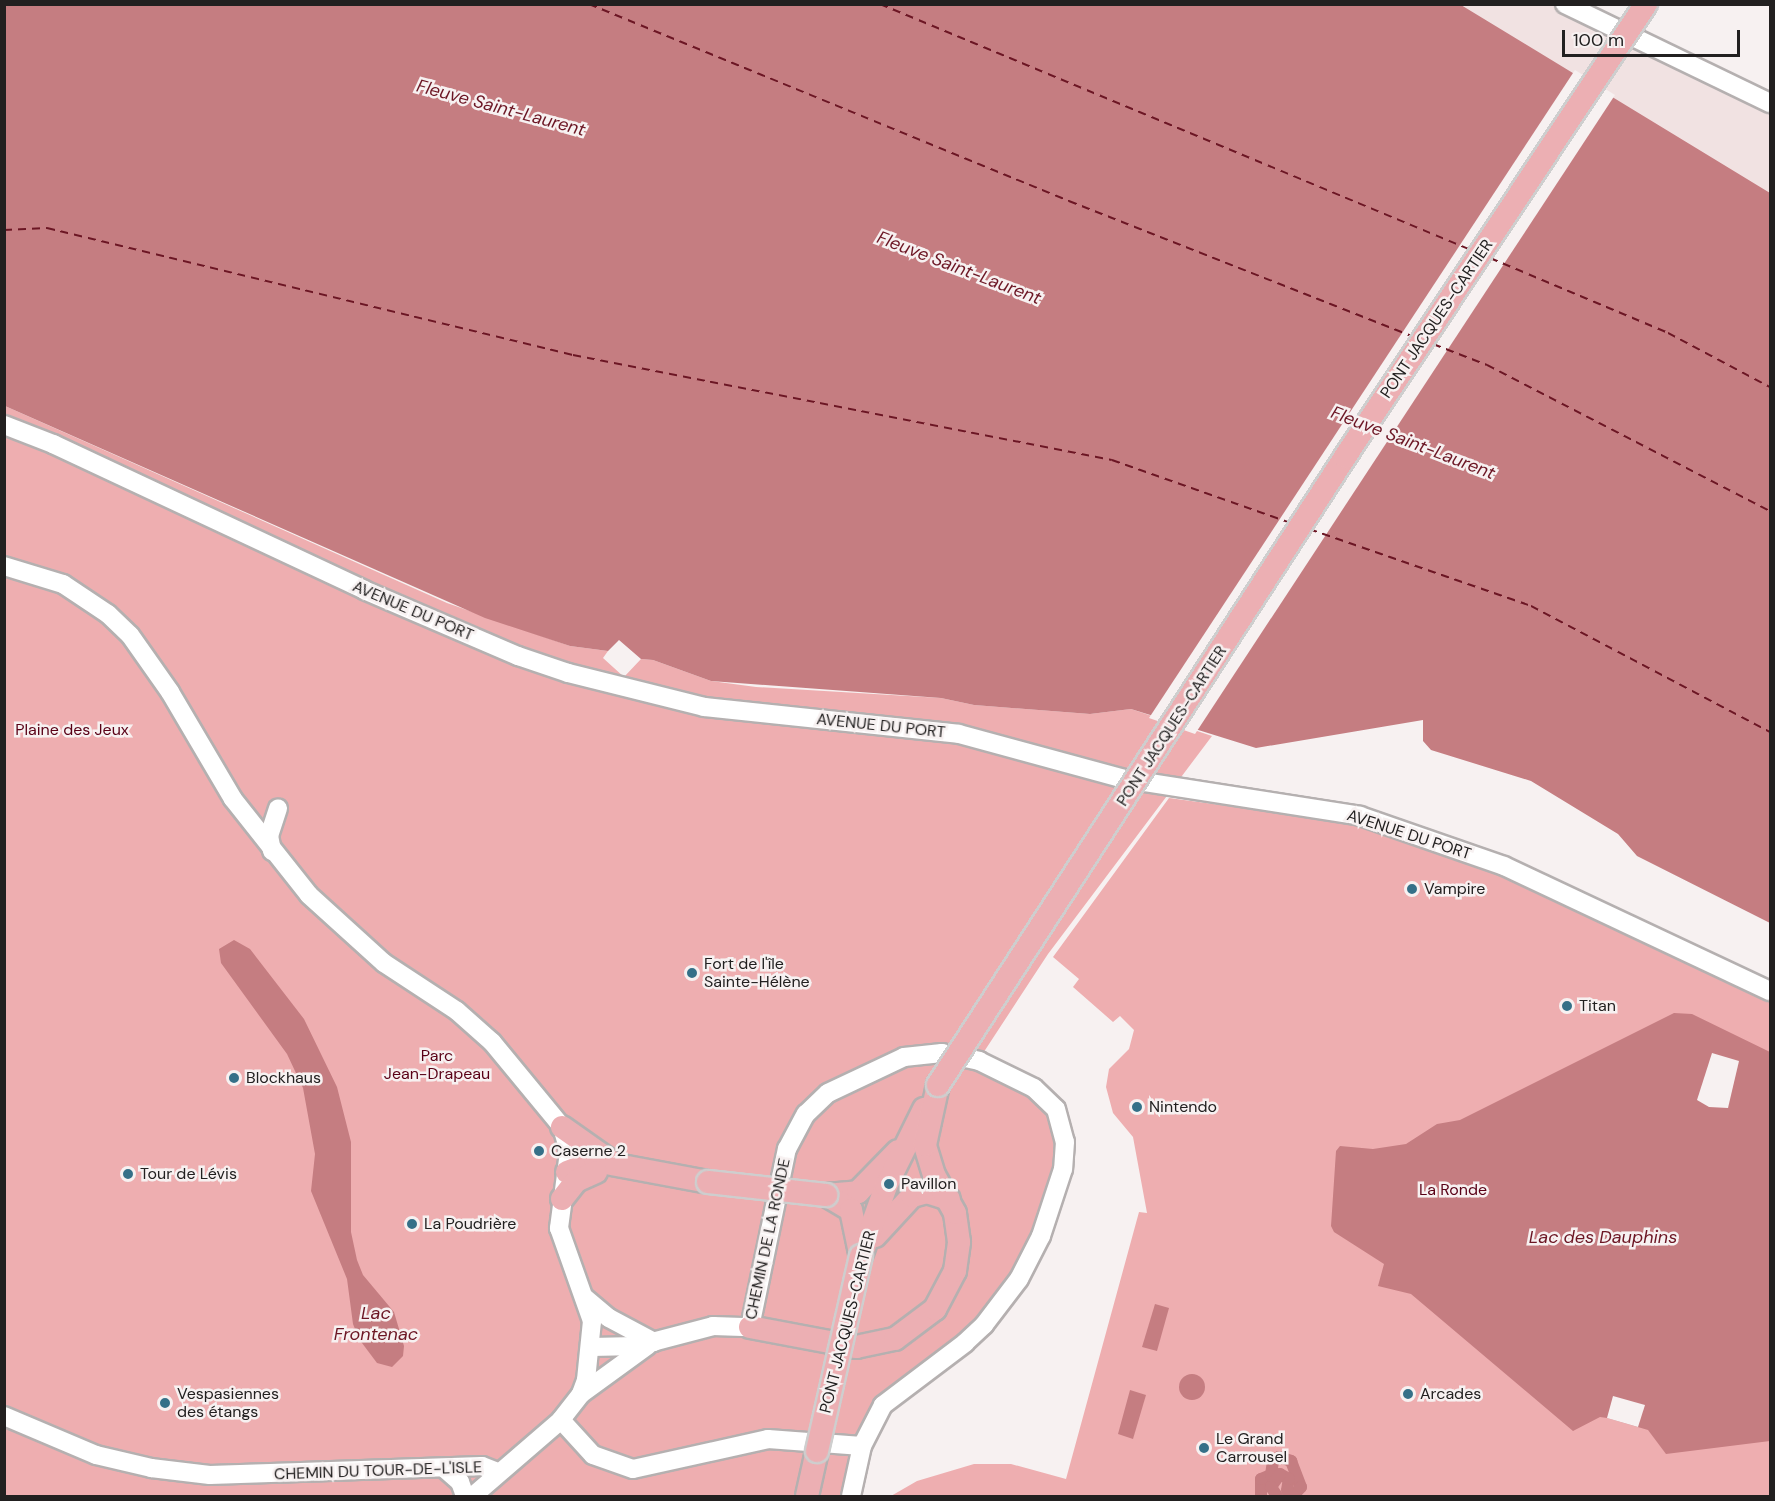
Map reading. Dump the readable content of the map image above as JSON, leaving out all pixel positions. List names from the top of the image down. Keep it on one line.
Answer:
{"streets":{"main road":["PONT JACQUES-CARTIER"],"street":["AVENUE DU PORT","CHEMIN DE LA RONDE","CHEMIN DU TOUR-DE-L'ISLE"]},"crossings":[["CHEMIN DE LA RONDE","CHEMIN DU TOUR-DE-L'ISLE"]],"water":["Fleuve Saint-Laurent","Lac des Dauphins","Lac Frontenac"],"parks":["Plaine des Jeux","Parc Jean-Drapeau","La Ronde"],"places":["Vampire","Fort de l'île Sainte-Hélène","Titan","Blockhaus","Nintendo","Caserne 2","Tour de Lévis","Pavillon","La Poudrière","Arcades","Vespasiennes des étangs","Le Grand Carrousel"],"scale_bar":"100 m"}
